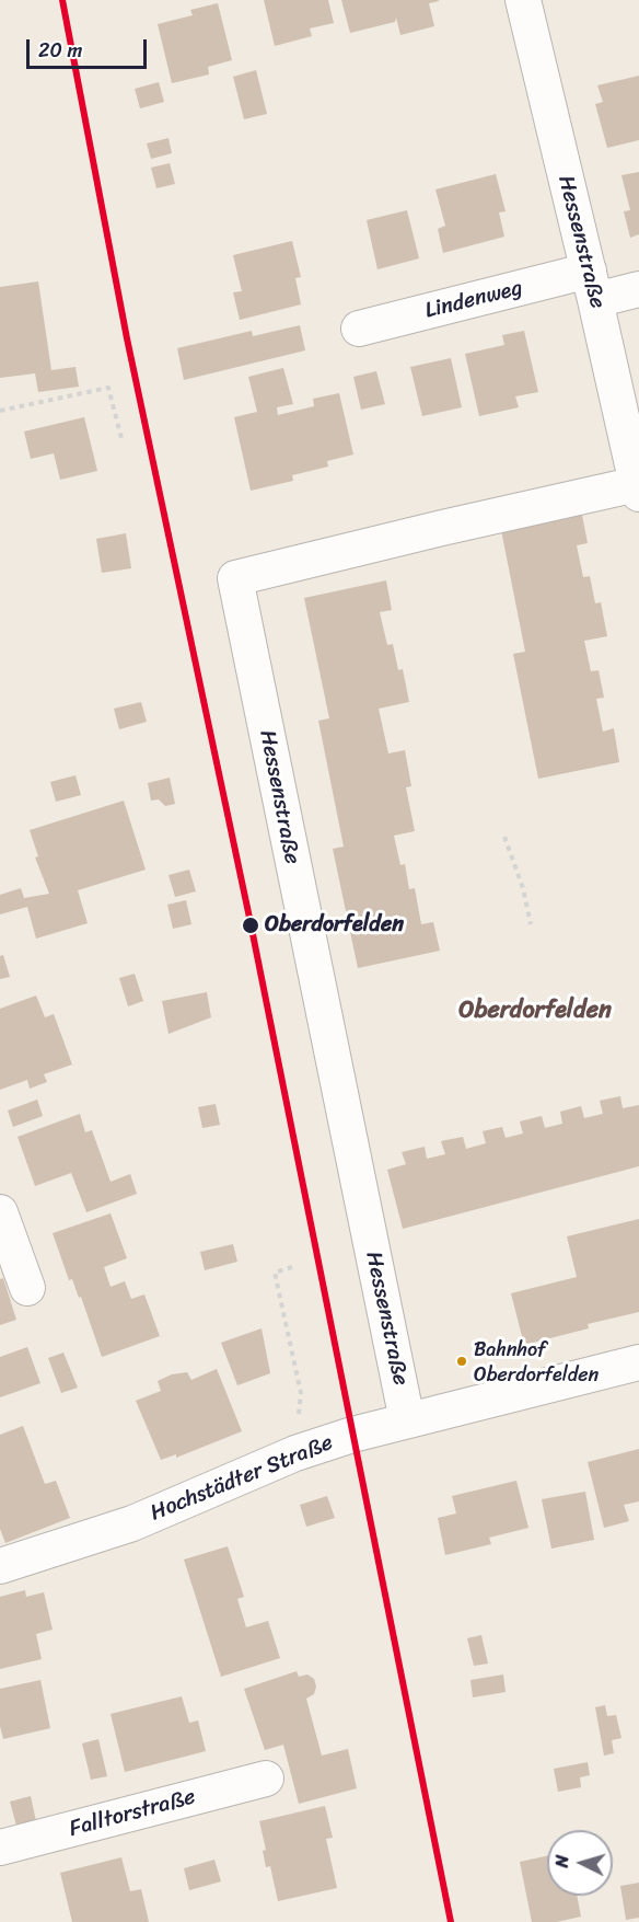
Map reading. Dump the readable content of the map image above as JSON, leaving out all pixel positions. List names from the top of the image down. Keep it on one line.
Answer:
{"streets":{"street":["Hessenstraße","Lindenweg","Hochstädter Straße","Falltorstraße"]},"crossings":[["Hessenstraße","Lindenweg"],["Hessenstraße","Hochstädter Straße"]],"districts":["Oberdorfelden"],"places":["Oberdorfelden","Bahnhof Oberdorfelden"],"scale_bar":"20 m","north":"left"}
